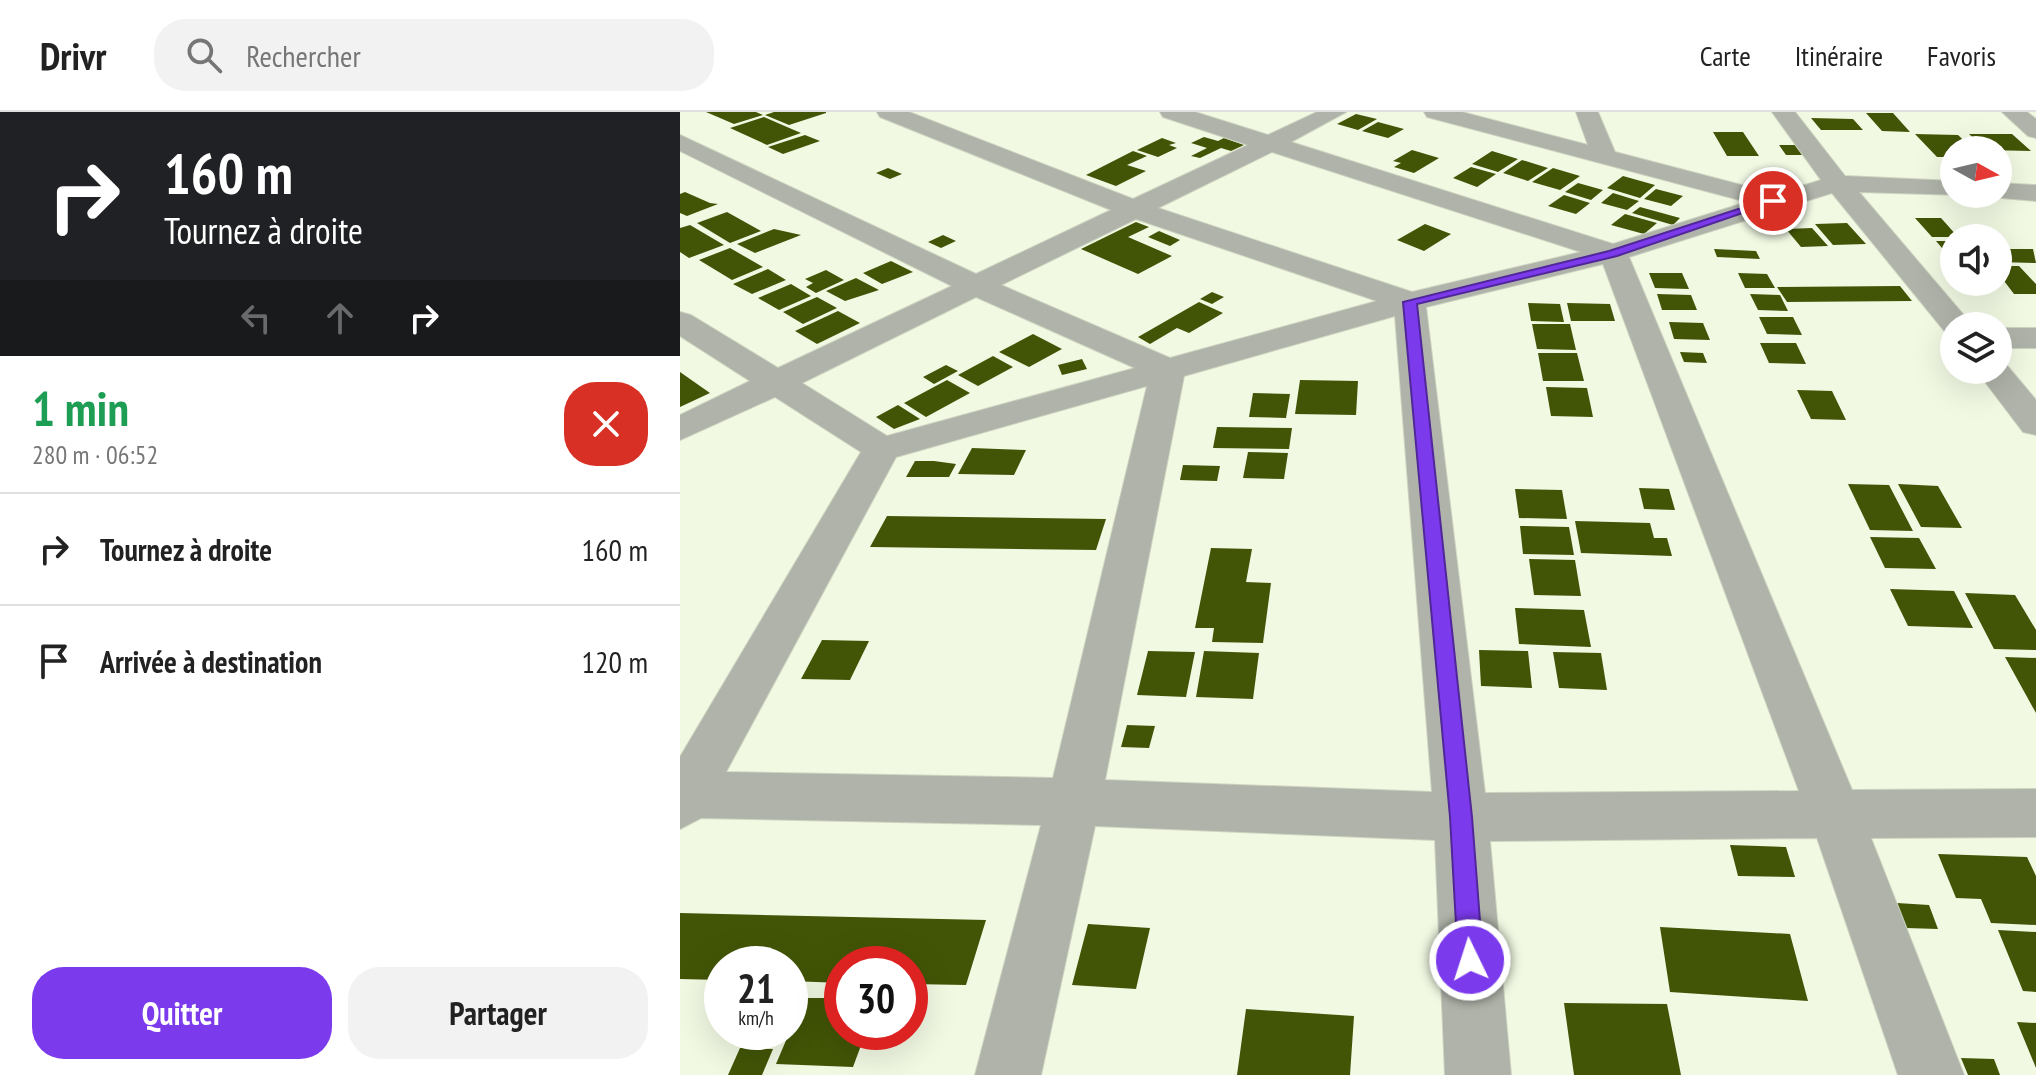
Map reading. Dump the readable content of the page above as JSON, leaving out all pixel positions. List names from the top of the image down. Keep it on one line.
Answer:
{"north":"right","page":{"header":"Drivr","search":"Rechercher","nav":["Carte","Itinéraire","Favoris"],"turn":["160 m","Tournez à droite"],"heading":["1 min","280 m · 06:52"],"list":[{"name":"Tournez à droite","value":"160 m"},{"name":"Arrivée à destination","value":"120 m"}],"speed":"21 km/h","limit":"30","buttons":["Quitter","Partager"]}}
